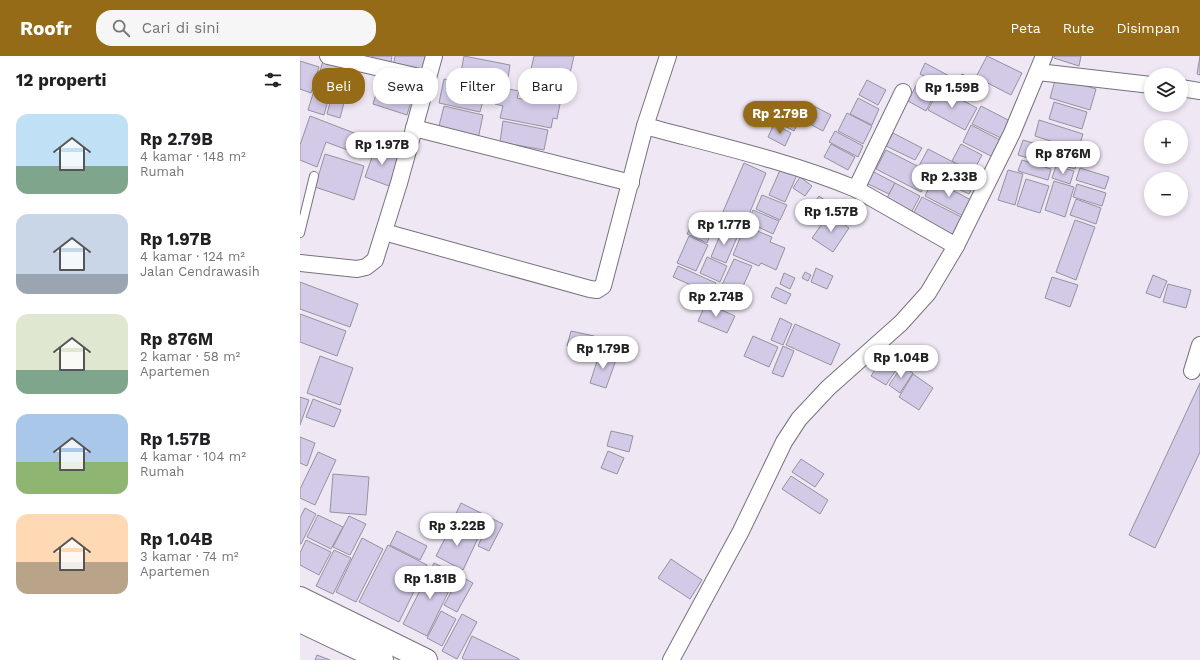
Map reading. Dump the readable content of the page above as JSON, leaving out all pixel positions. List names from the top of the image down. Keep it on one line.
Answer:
{"page":{"header":"Roofr","search":"Cari di sini","nav":["Peta","Rute","Disimpan"],"heading":"12 properti","map_buttons":["+","−"],"chip":["Beli","Sewa","Filter","Baru"],"price":["Rp 1.59B","Rp 2.79B","Rp 1.97B","Rp 876M","Rp 2.33B","Rp 1.57B","Rp 1.77B","Rp 2.74B","Rp 1.79B","Rp 1.04B","Rp 3.22B","Rp 1.81B"],"list":[{"name":"Rp 2.79B","note":"4 kamar · 148 m² · Rumah"},{"name":"Rp 1.97B","note":"4 kamar · 124 m² · Jalan Cendrawasih"},{"name":"Rp 876M","note":"2 kamar · 58 m² · Apartemen"},{"name":"Rp 1.57B","note":"4 kamar · 104 m² · Rumah"},{"name":"Rp 1.04B","note":"3 kamar · 74 m² · Apartemen"}]}}
